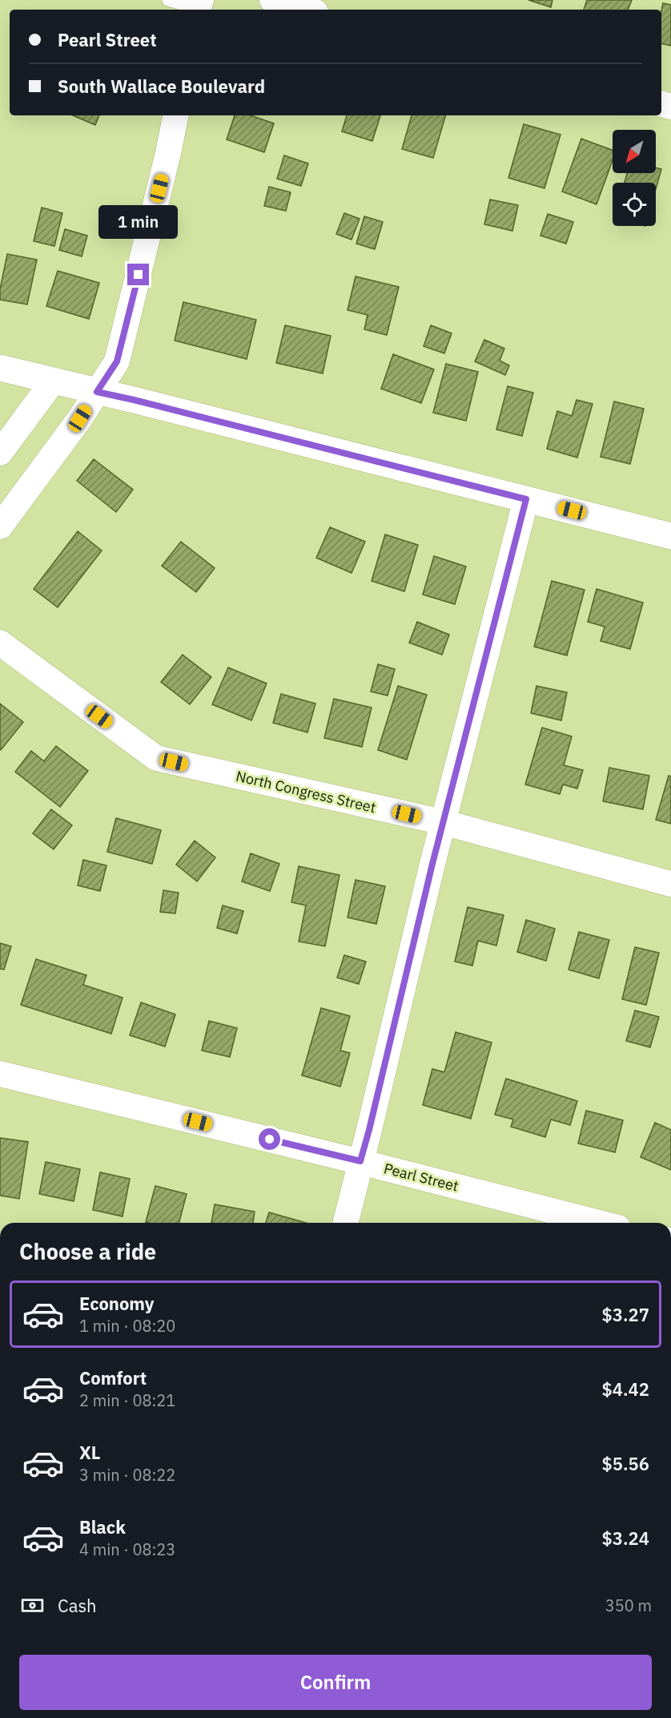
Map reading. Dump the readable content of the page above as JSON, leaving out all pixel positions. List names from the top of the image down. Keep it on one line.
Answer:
{"streets":{"street":["North Congress Street","Pearl Street"]},"north":"bottom left","page":{"banner":["Pearl Street","South Wallace Boulevard"],"bubble":"1 min","heading":"Choose a ride","list":[{"name":"Economy","note":"1 min · 08:20","value":"$3.27"},{"name":"Comfort","note":"2 min · 08:21","value":"$4.42"},{"name":"XL","note":"3 min · 08:22","value":"$5.56"},{"name":"Black","note":"4 min · 08:23","value":"$3.24"}],"pay":["Cash","350 m"],"buttons":"Confirm"}}
